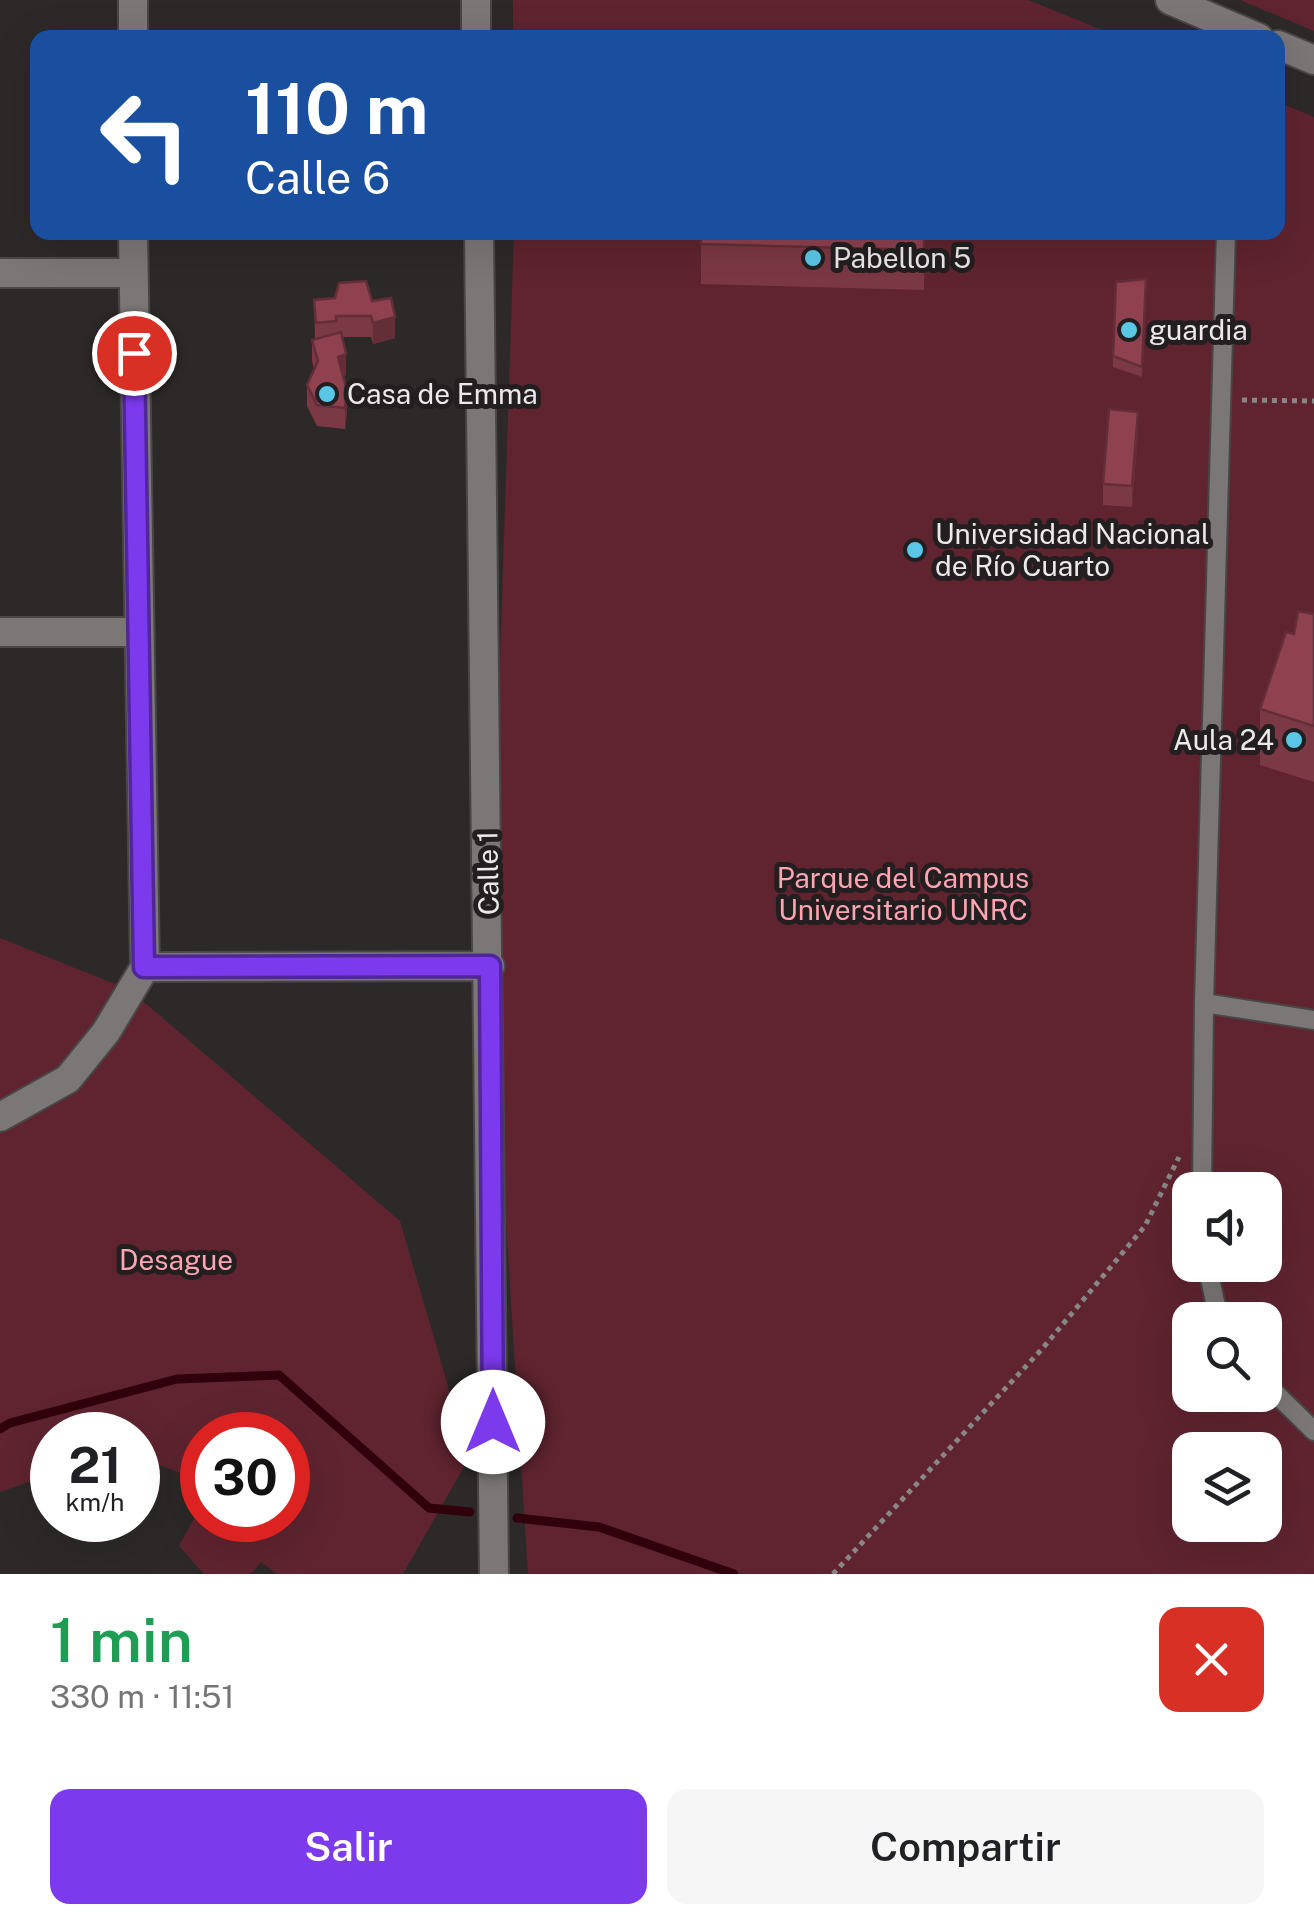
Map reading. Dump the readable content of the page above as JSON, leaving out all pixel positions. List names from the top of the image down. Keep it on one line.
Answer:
{"streets":{"street":["Calle 1"]},"parks":["Parque del Campus Universitario UNRC","Desague"],"places":["Pabellon 5","guardia","Casa de Emma","Universidad Nacional de Río Cuarto","Aula 24"],"page":{"turn":["110 m","Calle 6"],"speed":"21 km/h","limit":"30","heading":["1 min","330 m · 11:51"],"buttons":["Salir","Compartir"]}}
